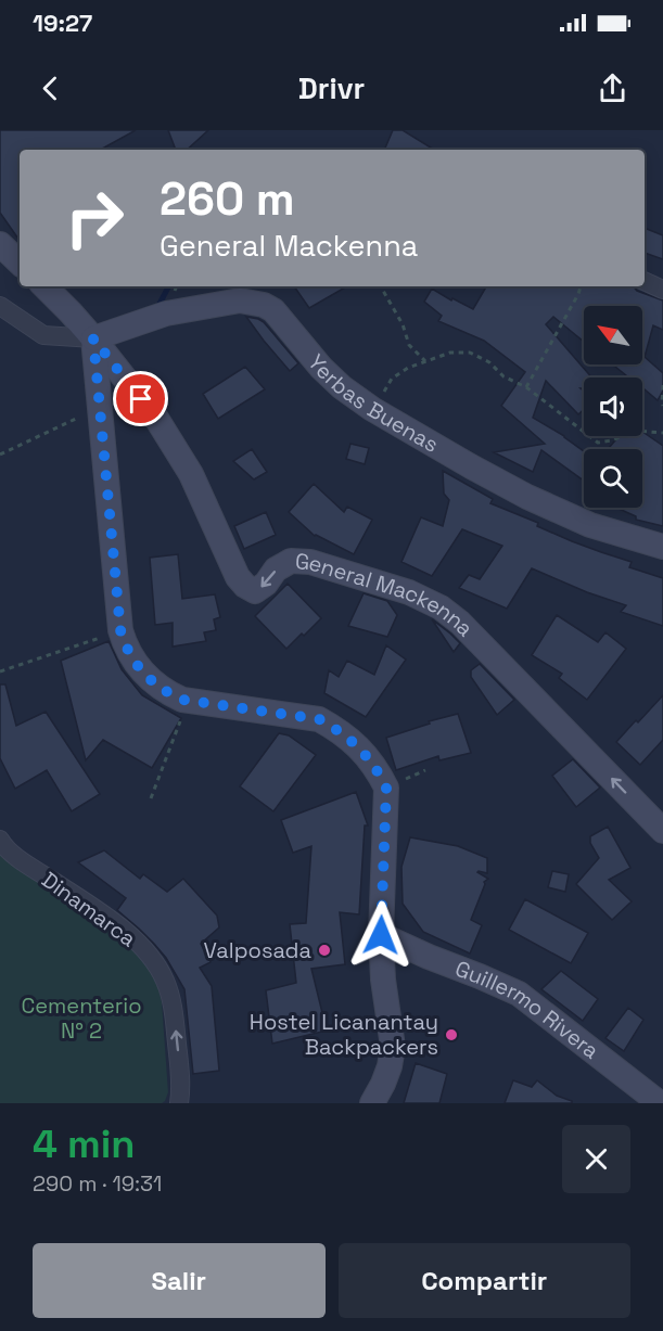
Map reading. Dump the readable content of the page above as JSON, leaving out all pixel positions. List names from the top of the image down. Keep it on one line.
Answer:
{"streets":{"main road":["Yerbas Buenas","General Mackenna","Guillermo Rivera"],"street":["Dinamarca"]},"crossings":[["Yerbas Buenas","General Mackenna"]],"one_way":["General Mackenna","Dinamarca"],"parks":["Cementerio N° 2"],"places":["Valposada","Hostel Licanantay Backpackers"],"north":"top left","page":{"status":"19:27","header":"Drivr","turn":["260 m","General Mackenna"],"heading":["4 min","290 m · 19:31"],"buttons":["Salir","Compartir"]}}
